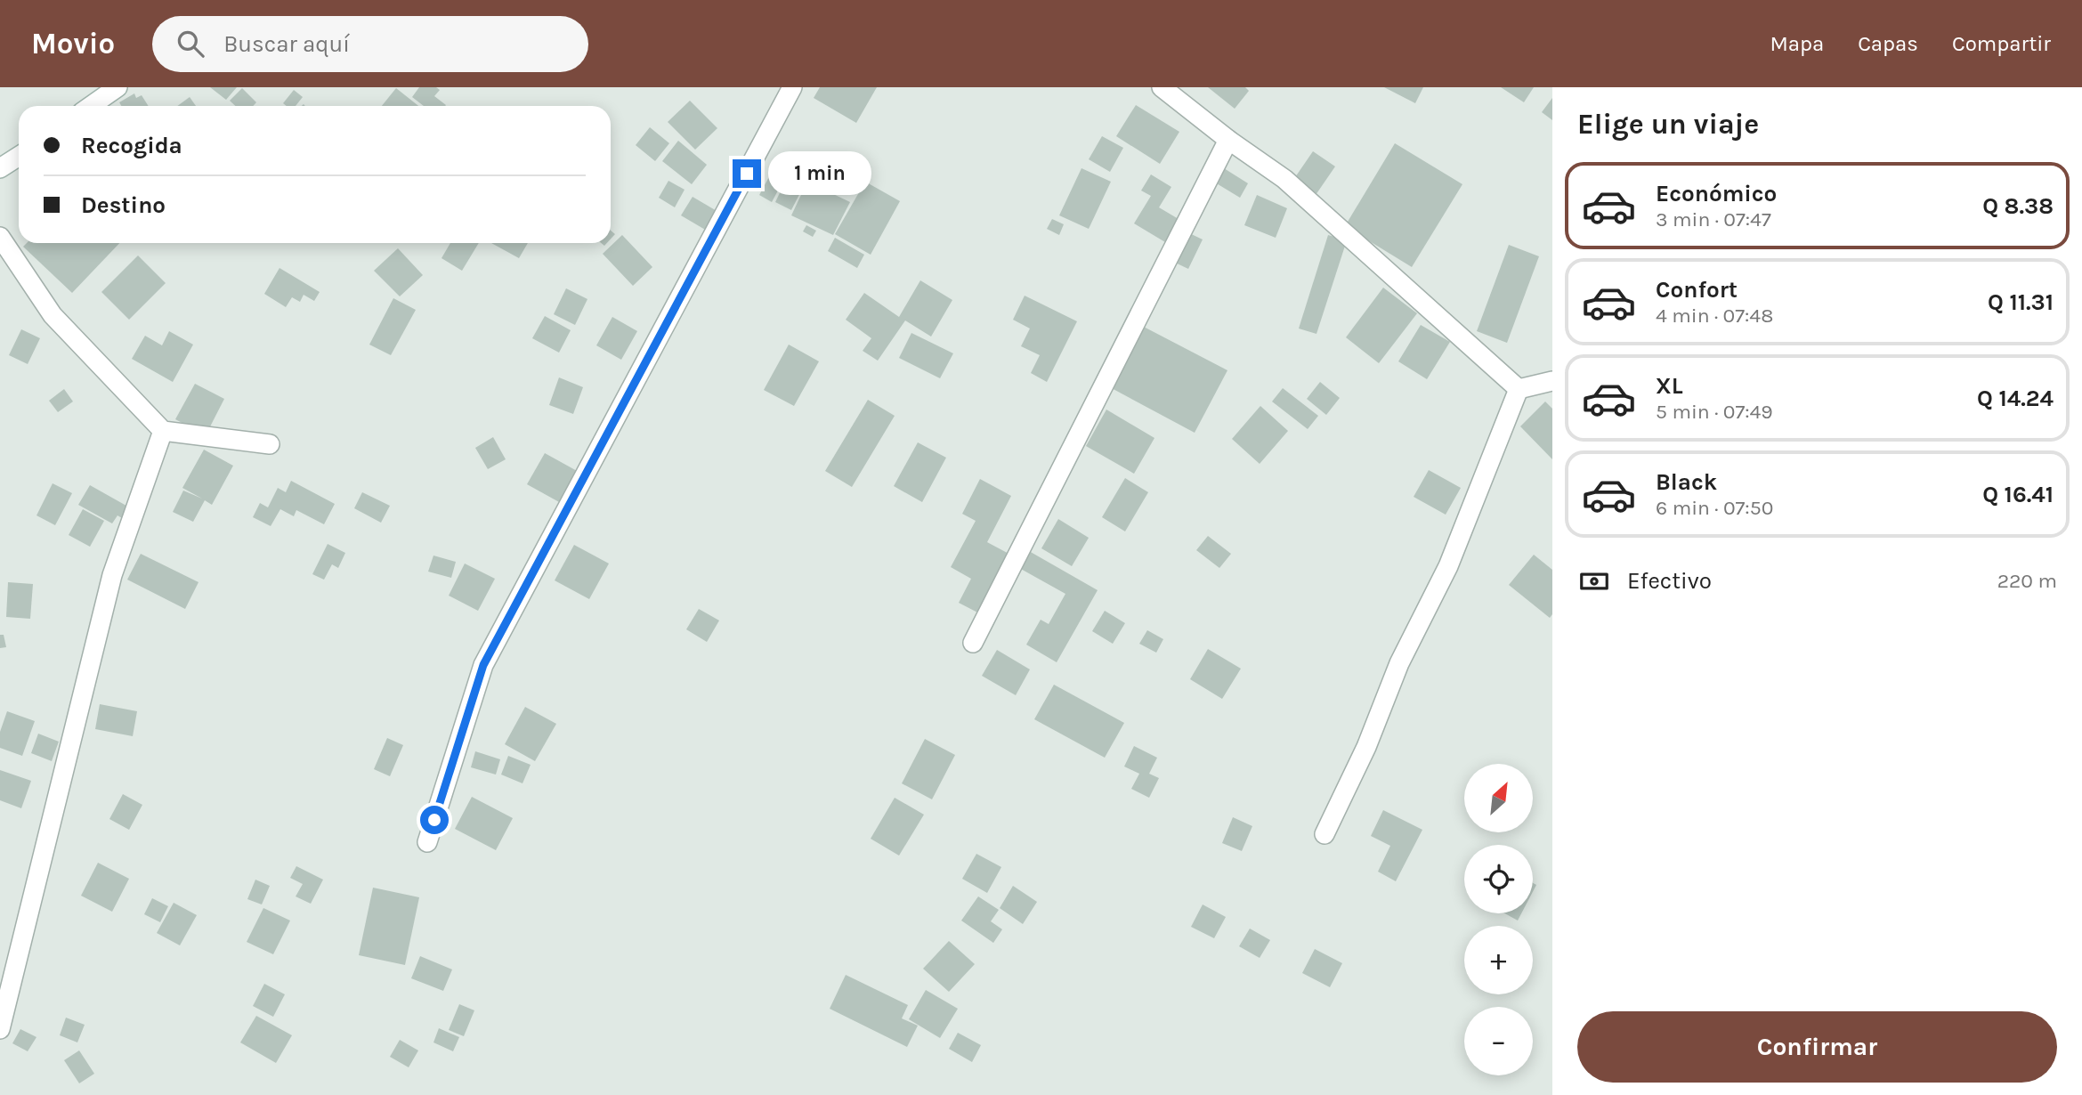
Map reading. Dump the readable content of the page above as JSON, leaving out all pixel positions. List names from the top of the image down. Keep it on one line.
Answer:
{"north":"top right","page":{"header":"Movio","search":"Buscar aquí","nav":["Mapa","Capas","Compartir"],"heading":"Elige un viaje","banner":["Recogida","Destino"],"bubble":"1 min","list":[{"name":"Económico","note":"3 min · 07:47","value":"Q 8.38"},{"name":"Confort","note":"4 min · 07:48","value":"Q 11.31"},{"name":"XL","note":"5 min · 07:49","value":"Q 14.24"},{"name":"Black","note":"6 min · 07:50","value":"Q 16.41"}],"pay":["Efectivo","220 m"],"map_buttons":["+","−"],"buttons":"Confirmar"}}
